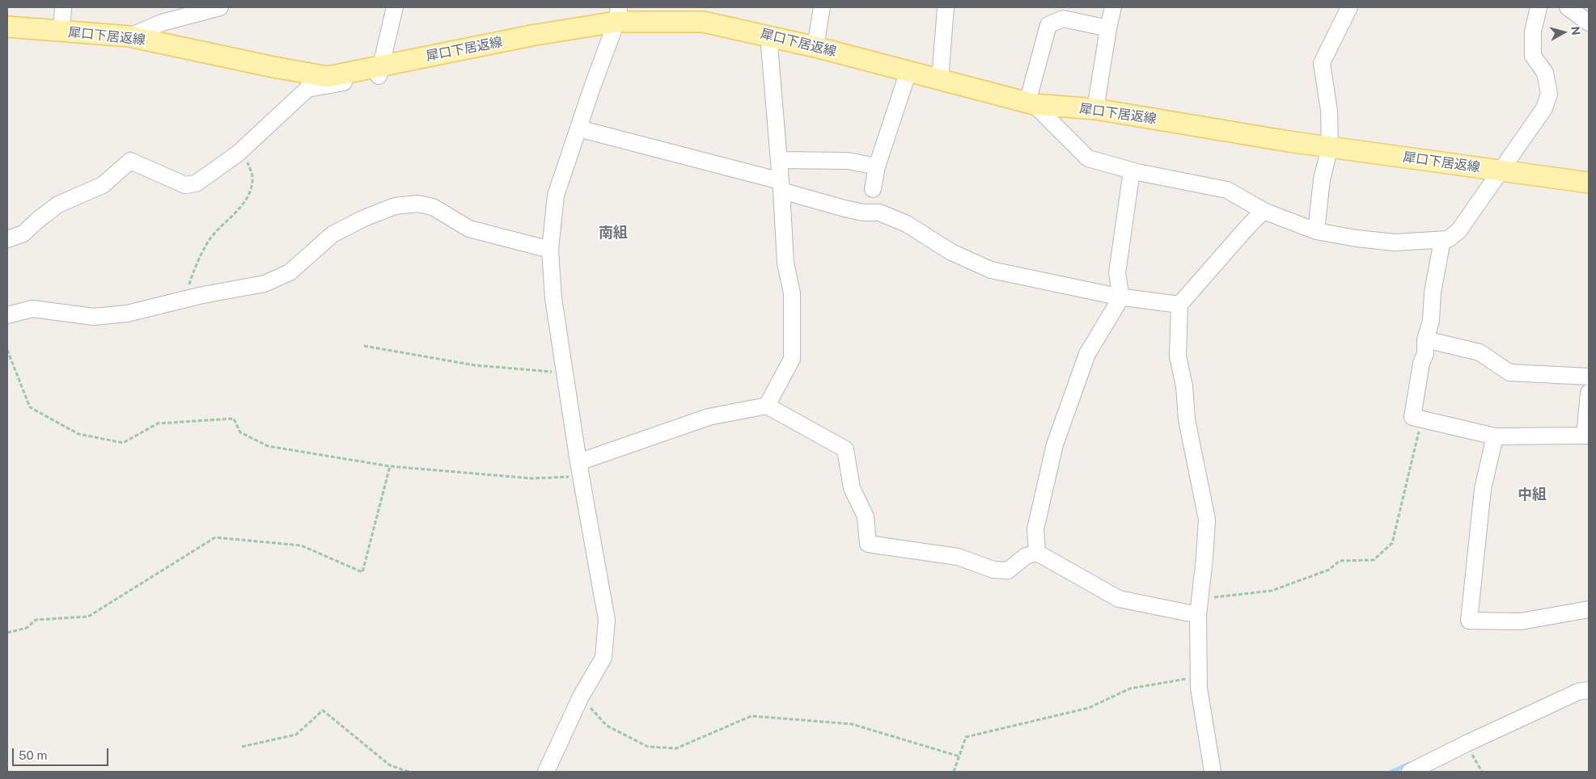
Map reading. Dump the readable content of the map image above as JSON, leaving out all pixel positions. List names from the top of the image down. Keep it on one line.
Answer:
{"streets":{"main road":["犀口下居返線"]},"districts":["南組","中組"],"scale_bar":"50 m","north":"right"}
